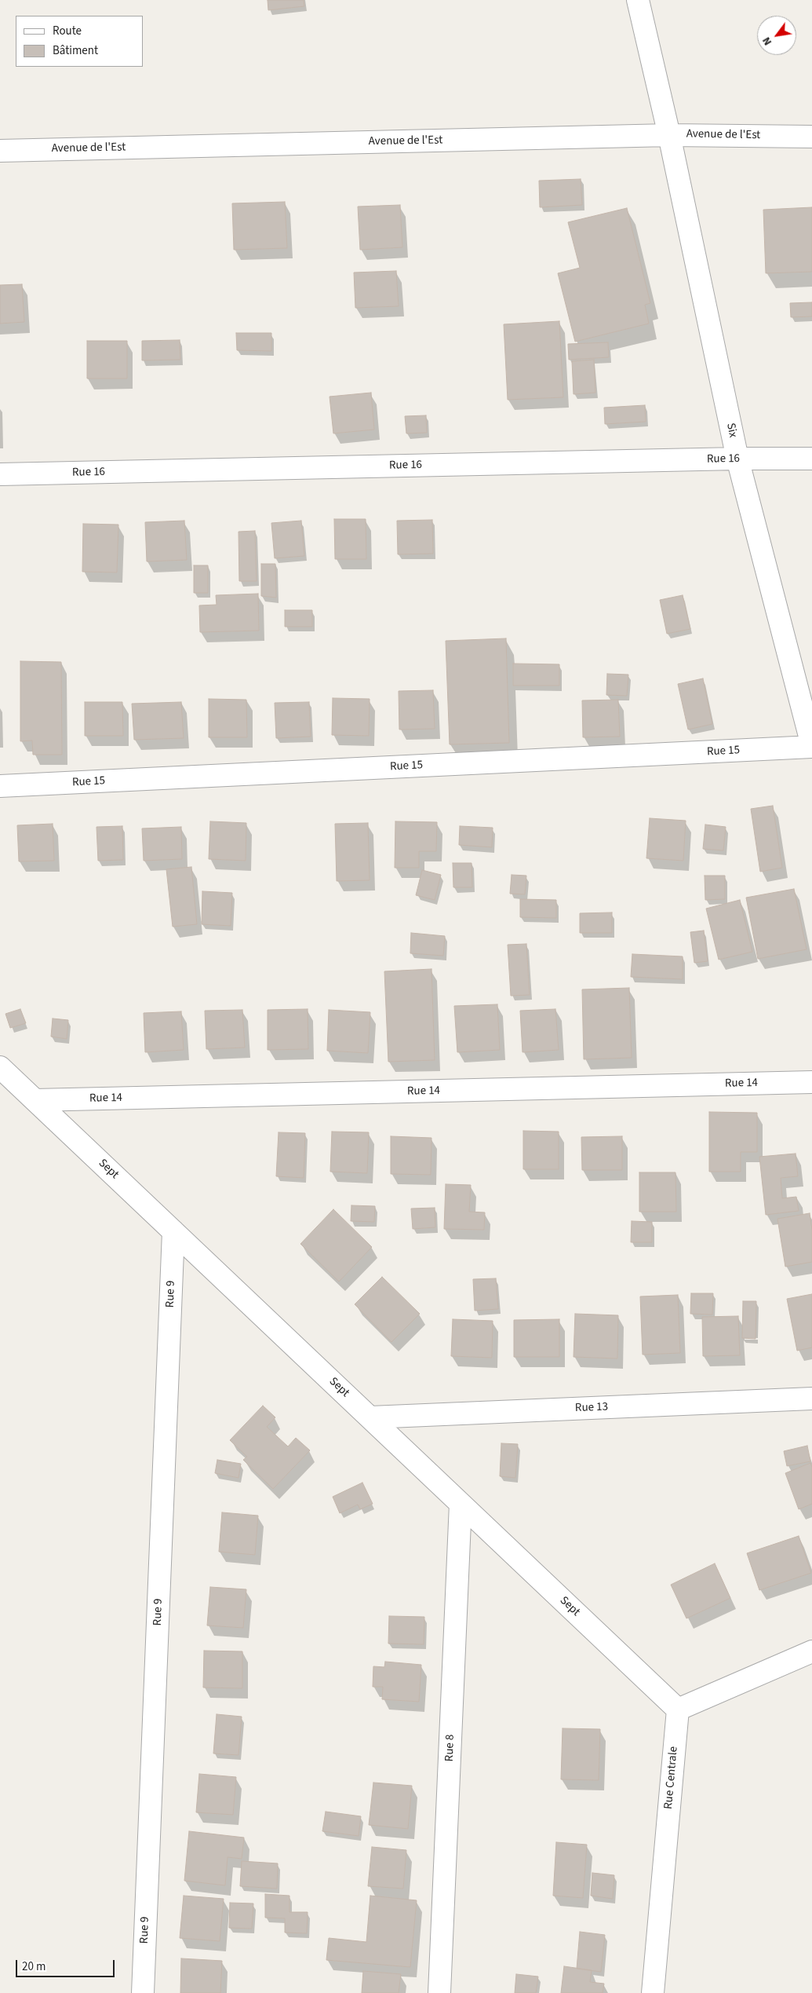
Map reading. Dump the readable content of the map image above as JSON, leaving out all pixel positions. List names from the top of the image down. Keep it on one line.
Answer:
{"streets":{"street":["Avenue de l'Est","Six","Rue 16","Rue 15","Rue 14","Sept","Rue 9","Rue 13","Rue 8","Rue Centrale"]},"crossings":[["Avenue de l'Est","Six"],["Six","Rue 16"],["Six","Rue 15"],["Rue 14","Sept"],["Sept","Rue 9"],["Sept","Rue 13"],["Sept","Rue 8"],["Sept","Rue Centrale"]],"legend":["Route","Bâtiment"],"scale_bar":"20 m","north":"bottom left"}
